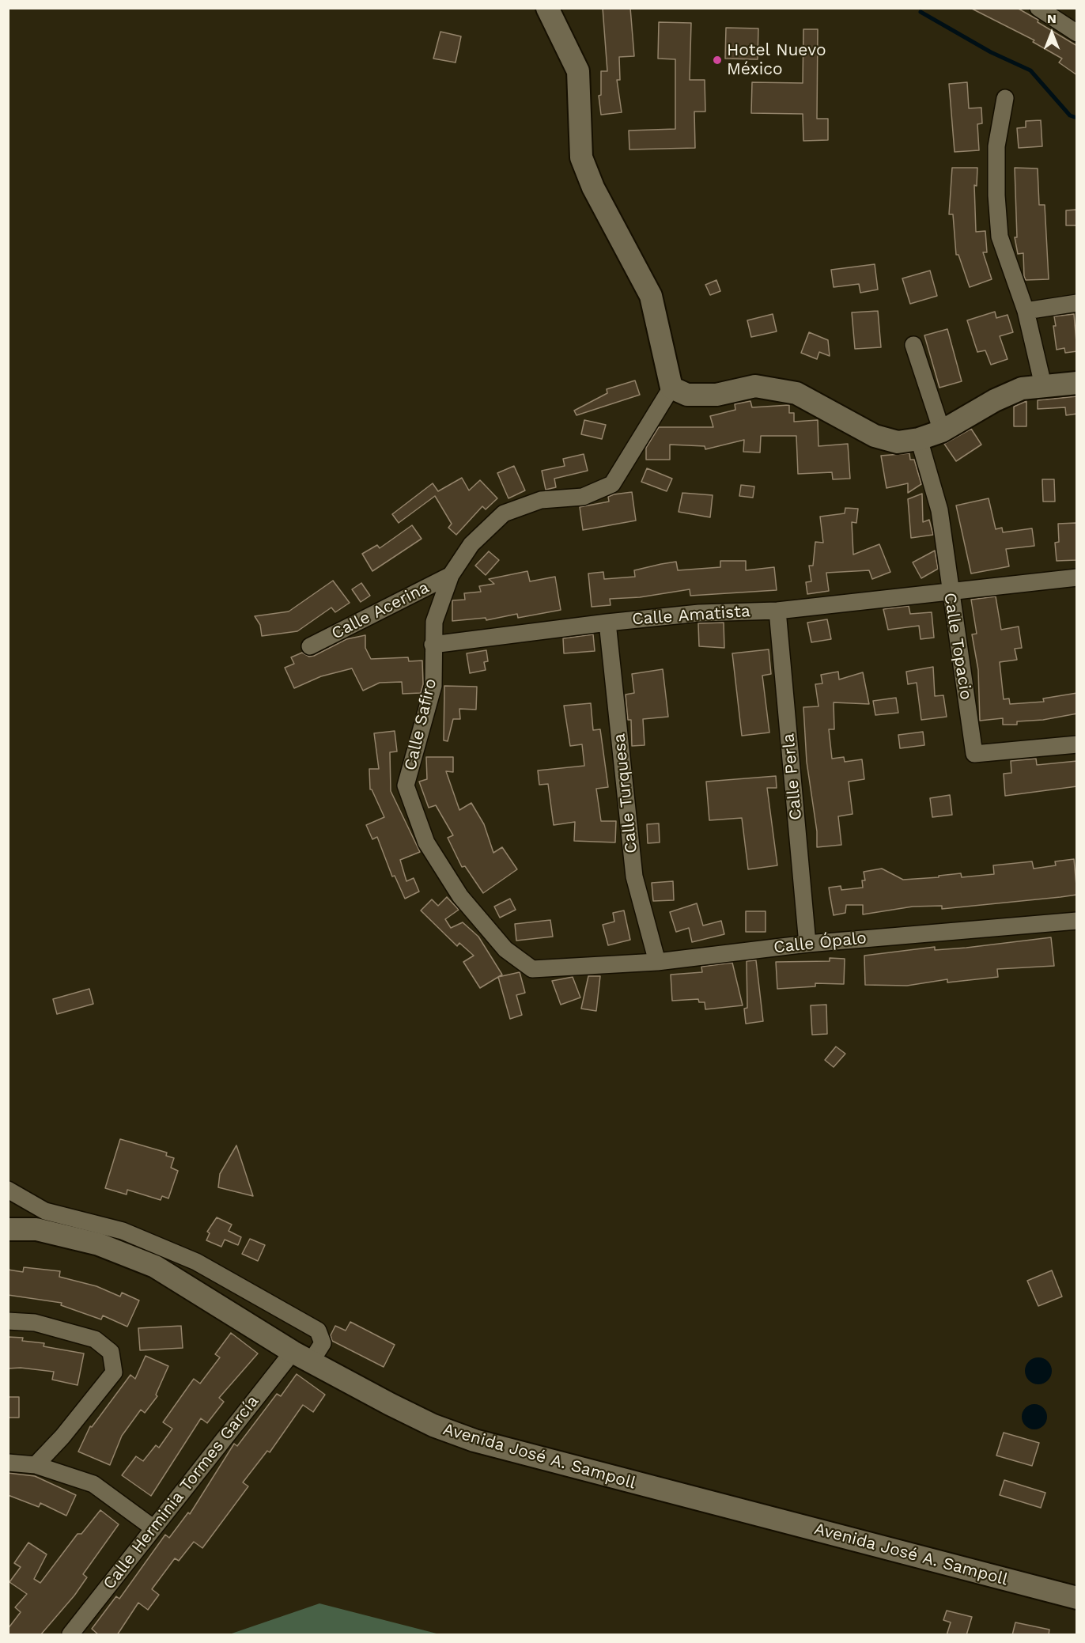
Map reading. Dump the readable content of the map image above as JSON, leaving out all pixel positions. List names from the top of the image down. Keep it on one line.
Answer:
{"streets":{"street":["Calle Acerina","Calle Amatista","Calle Topacio","Calle Safiro","Calle Perla","Calle Turquesa","Calle Ópalo","Avenida José A. Sampoll","Calle Herminia Tormes García"]},"crossings":[["Calle Acerina","Calle Safiro"],["Calle Amatista","Calle Topacio"],["Calle Amatista","Calle Safiro"],["Calle Amatista","Calle Perla"],["Calle Amatista","Calle Turquesa"],["Calle Safiro","Calle Ópalo"],["Calle Perla","Calle Ópalo"],["Calle Turquesa","Calle Ópalo"],["Avenida José A. Sampoll","Calle Herminia Tormes García"]],"places":["Hotel Nuevo México"],"north":"top"}
